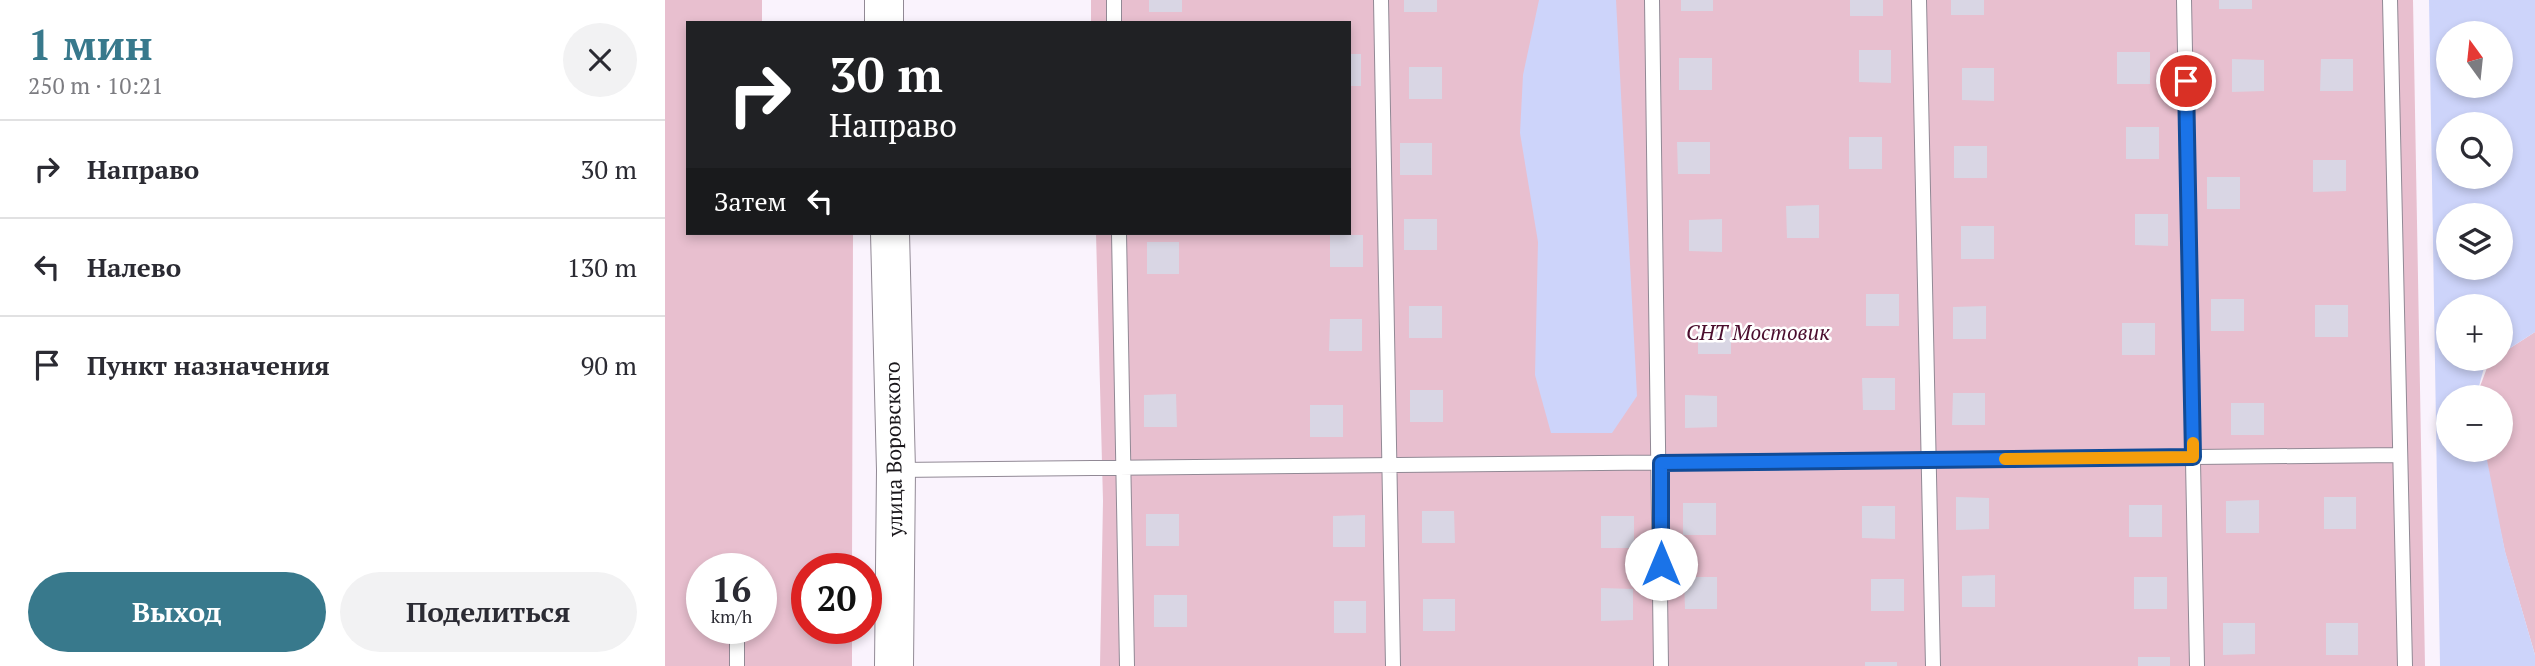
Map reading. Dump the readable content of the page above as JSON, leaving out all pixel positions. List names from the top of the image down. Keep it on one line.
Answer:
{"streets":{"main road":["улица Воровского"]},"parks":["СНТ Мостовик"],"north":"top","page":{"heading":["1 мин","250 m · 10:21"],"map_buttons":["+","−"],"turn":["30 m","Направо"],"list":[{"name":"Направо","value":"30 m"},{"name":"Налево","value":"130 m"},{"name":"Пункт назначения","value":"90 m"}],"then":"Затем","speed":"16 km/h","limit":"20","buttons":["Выход","Поделиться"]}}
